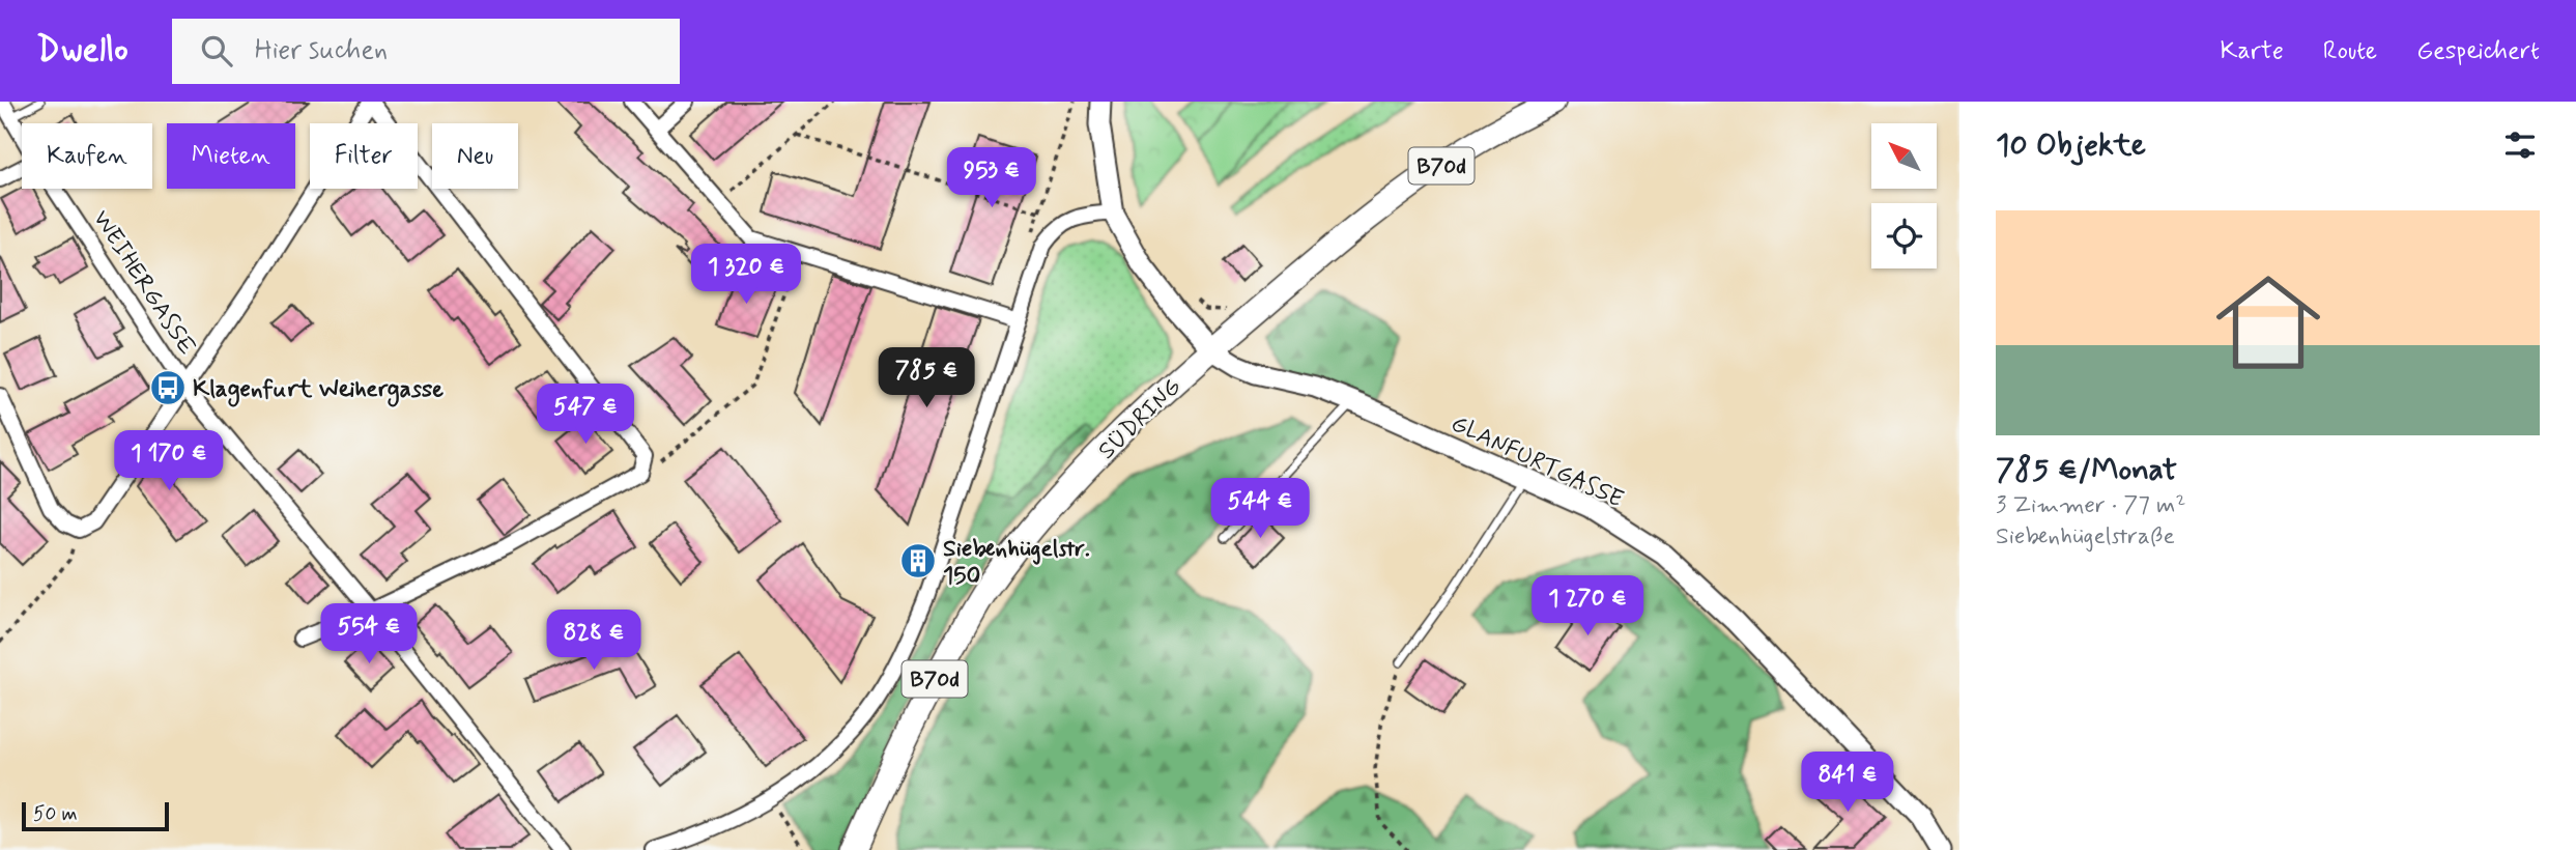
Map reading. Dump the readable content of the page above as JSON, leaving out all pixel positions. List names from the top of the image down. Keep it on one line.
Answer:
{"streets":{"main road":["B70d","SÜDRING"],"street":["WEIHERGASSE","GLANFURTGASSE"]},"crossings":[["SÜDRING","GLANFURTGASSE"]],"places":{"bus stop":["Klagenfurt Weihergasse"],"building":["Siebenhügelstr. 150"]},"scale_bar":"50 m","north":"top left","page":{"header":"Dwello","search":"Hier suchen","nav":["Karte","Route","Gespeichert"],"heading":"10 Objekte","chip":["Kaufen","Mieten","Filter","Neu"],"price":["953 €","1 320 €","785 €","547 €","1 170 €","544 €","1 270 €","554 €","828 €","841 €"],"list":[{"name":"785 €/Monat","note":"3 Zimmer · 77 m² · Siebenhügelstraße"}],"scale":"50 m"}}
